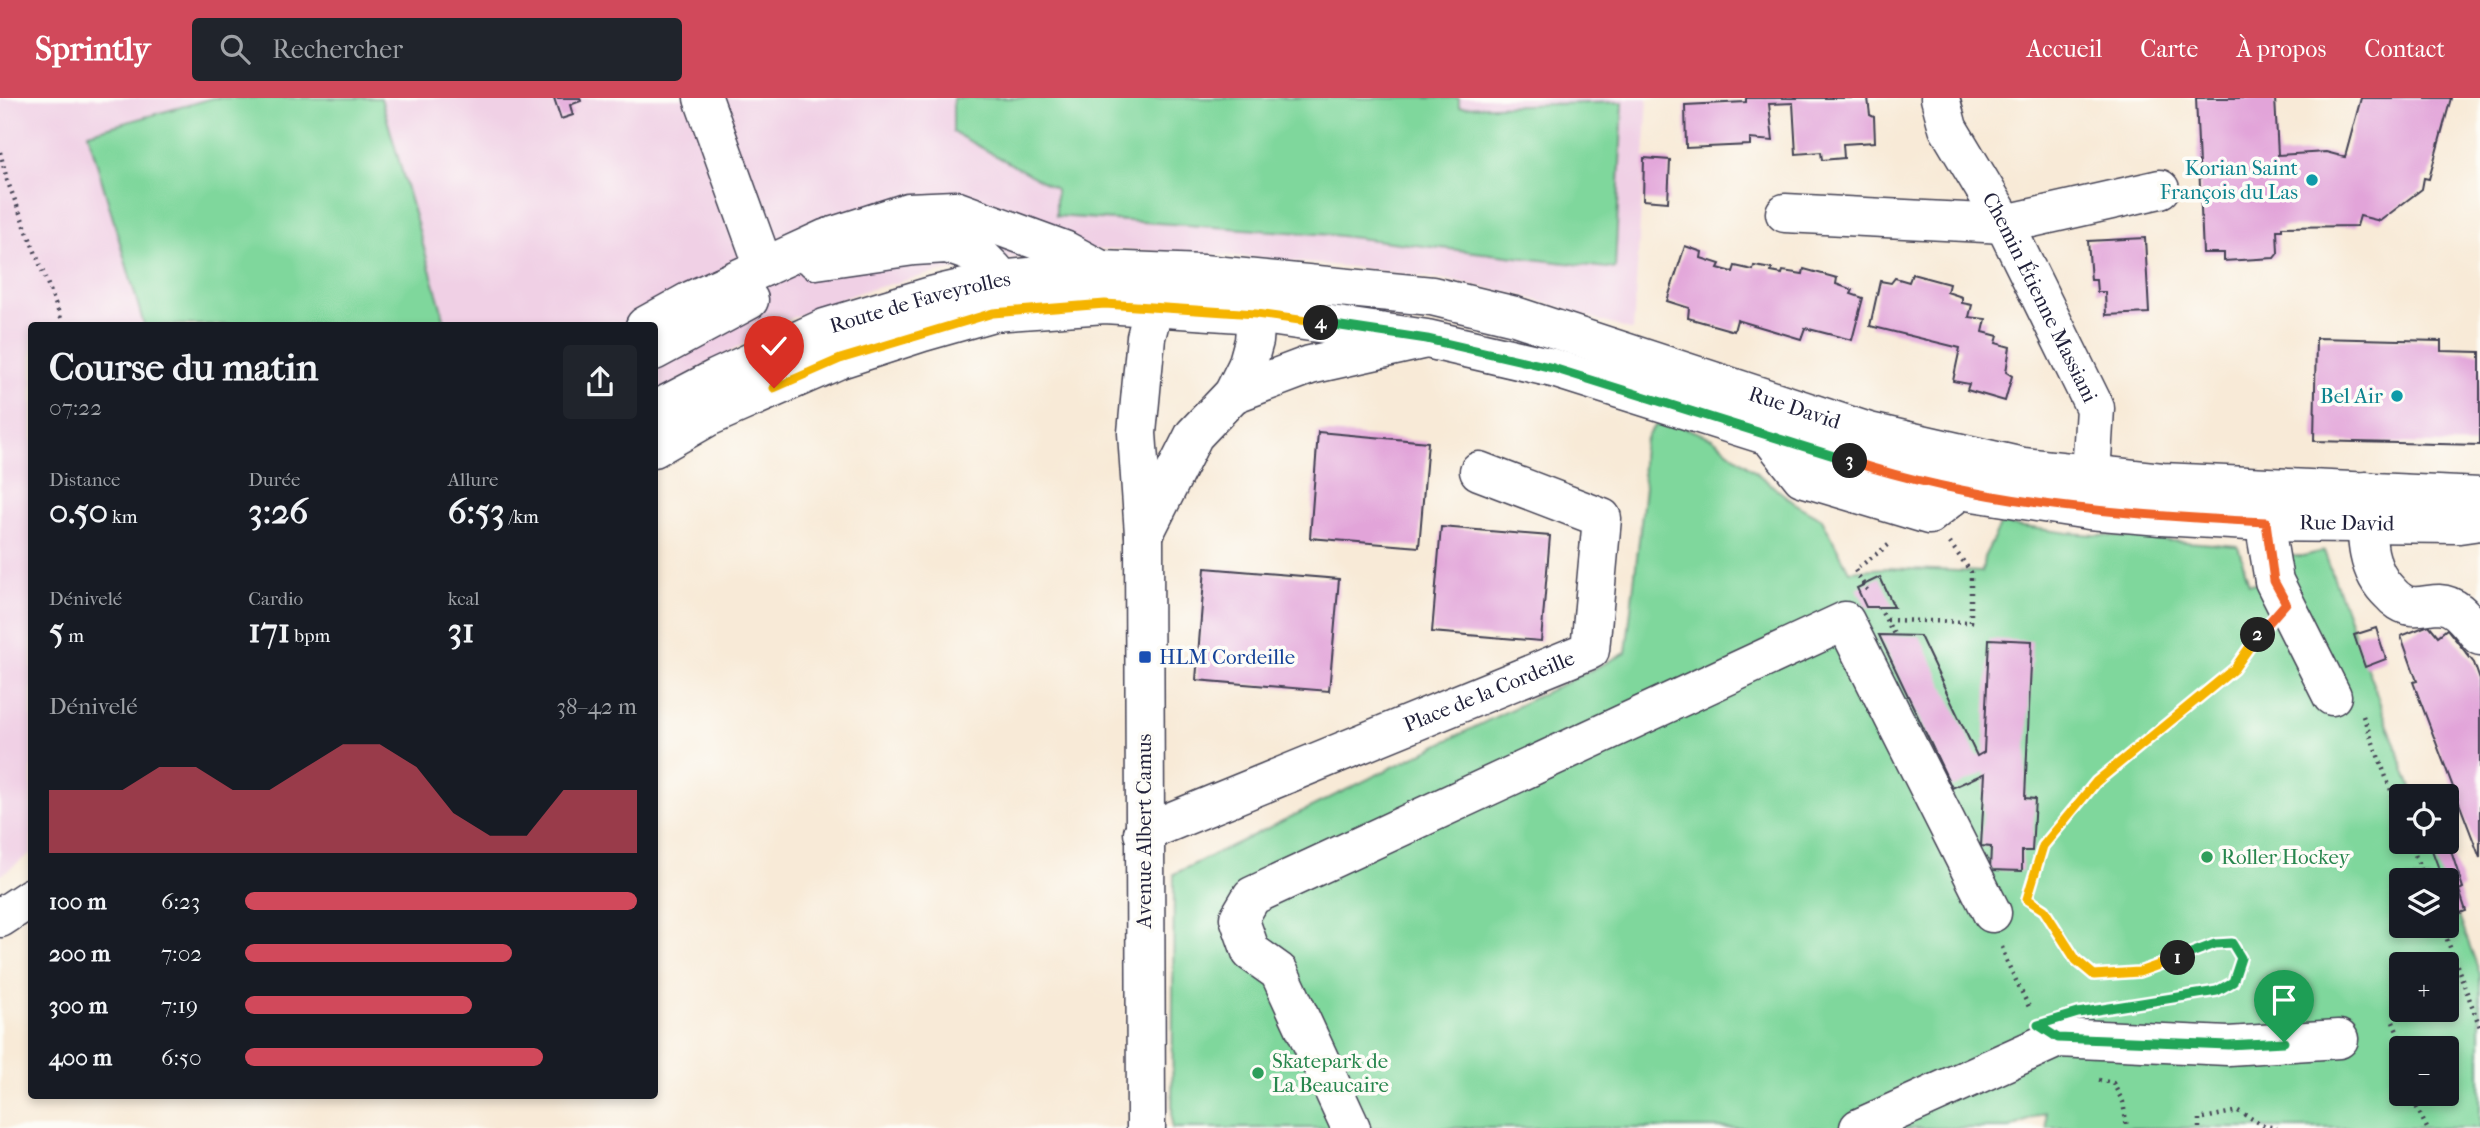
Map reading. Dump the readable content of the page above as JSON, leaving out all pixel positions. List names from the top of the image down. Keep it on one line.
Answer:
{"streets":{"main road":["Chemin Étienne Massiani","Route de Faveyrolles","Rue David","Place de la Cordeille","Avenue Albert Camus"]},"crossings":[["Chemin Étienne Massiani","Rue David"],["Route de Faveyrolles","Rue David"],["Rue David","Avenue Albert Camus"],["Place de la Cordeille","Avenue Albert Camus"]],"places":{"other":["Korian Saint François du Las","Bel Air","Roller Hockey","Skatepark de La Beaucaire"],"transit":["HLM Cordeille"]},"page":{"header":"Sprintly","search":"Rechercher","nav":["Accueil","Carte","À propos","Contact"],"pins":["4","3","2","1"],"heading":["Course du matin","07:22"],"stats":[["Distance","0.50 km"],["Durée","3:26"],["Allure","6:53 /km"],["Dénivelé","5 m"],["Cardio","171 bpm"],["kcal","31"]],"chart":["Dénivelé","38–42 m"],"map_buttons":["+","−"],"list":[{"name":"100 m","note":"6:23"},{"name":"200 m","note":"7:02"},{"name":"300 m","note":"7:19"},{"name":"400 m","note":"6:50"}]}}
